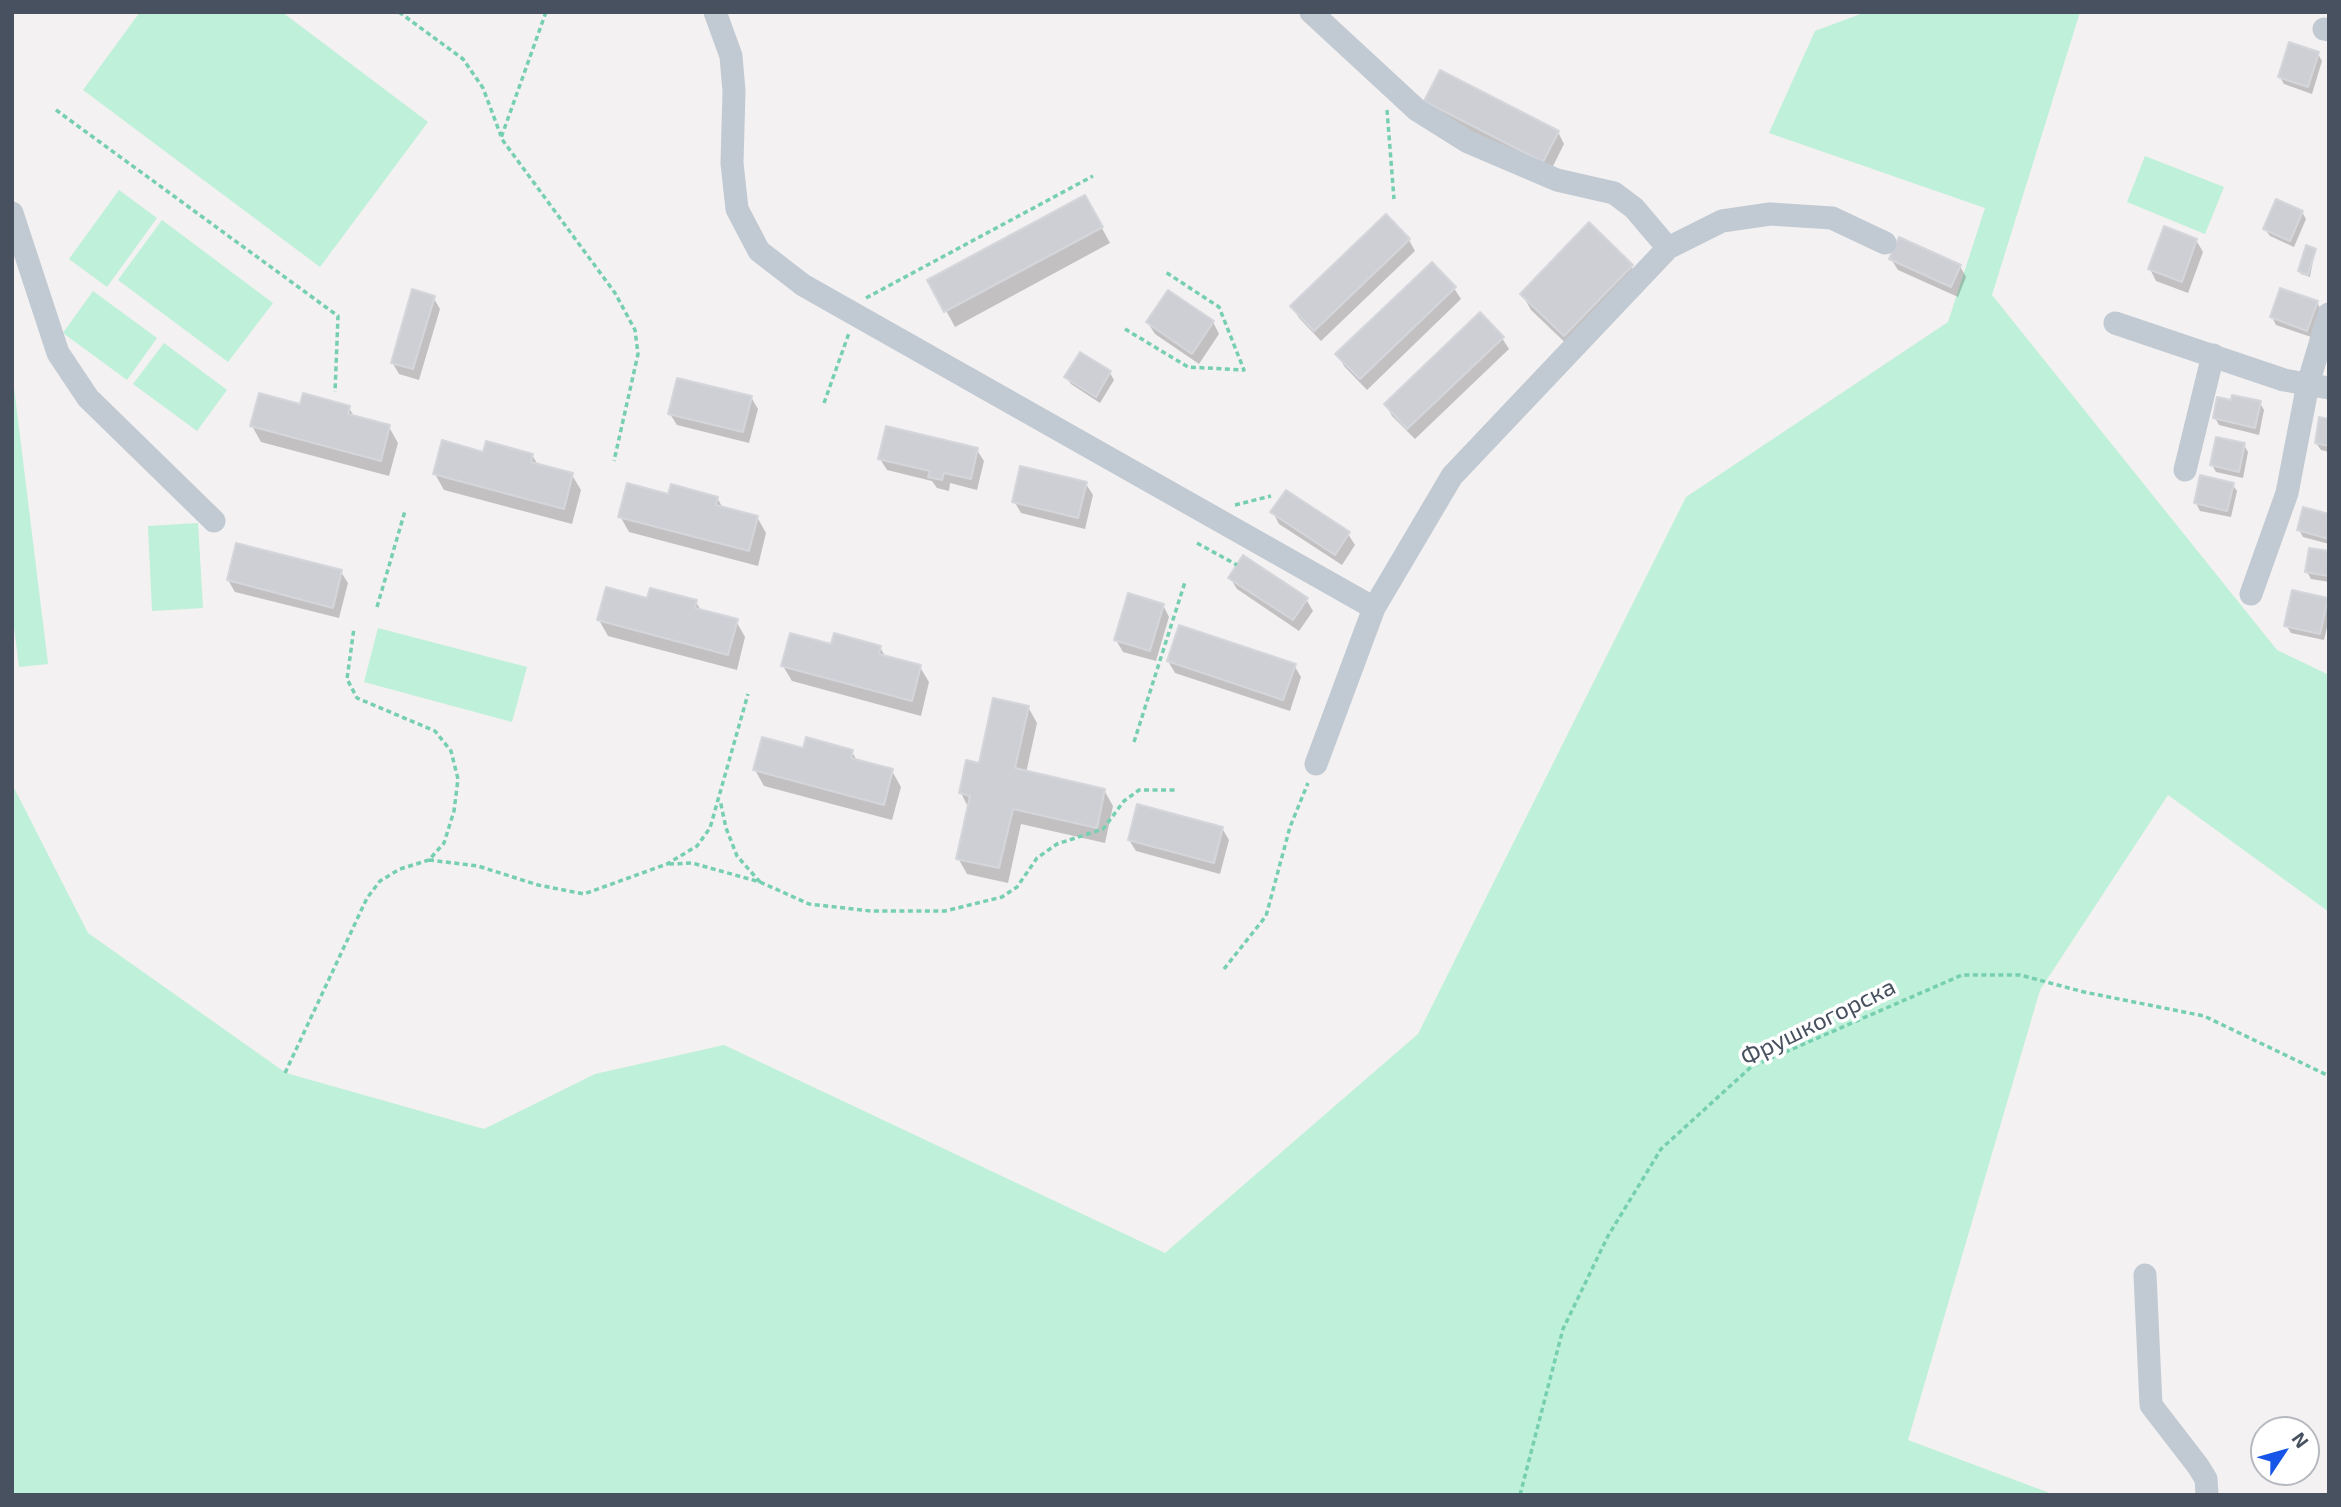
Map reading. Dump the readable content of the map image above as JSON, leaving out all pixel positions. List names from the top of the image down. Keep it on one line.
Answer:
{"streets":{"path":["Фрушкогорска"]},"north":"top right"}
